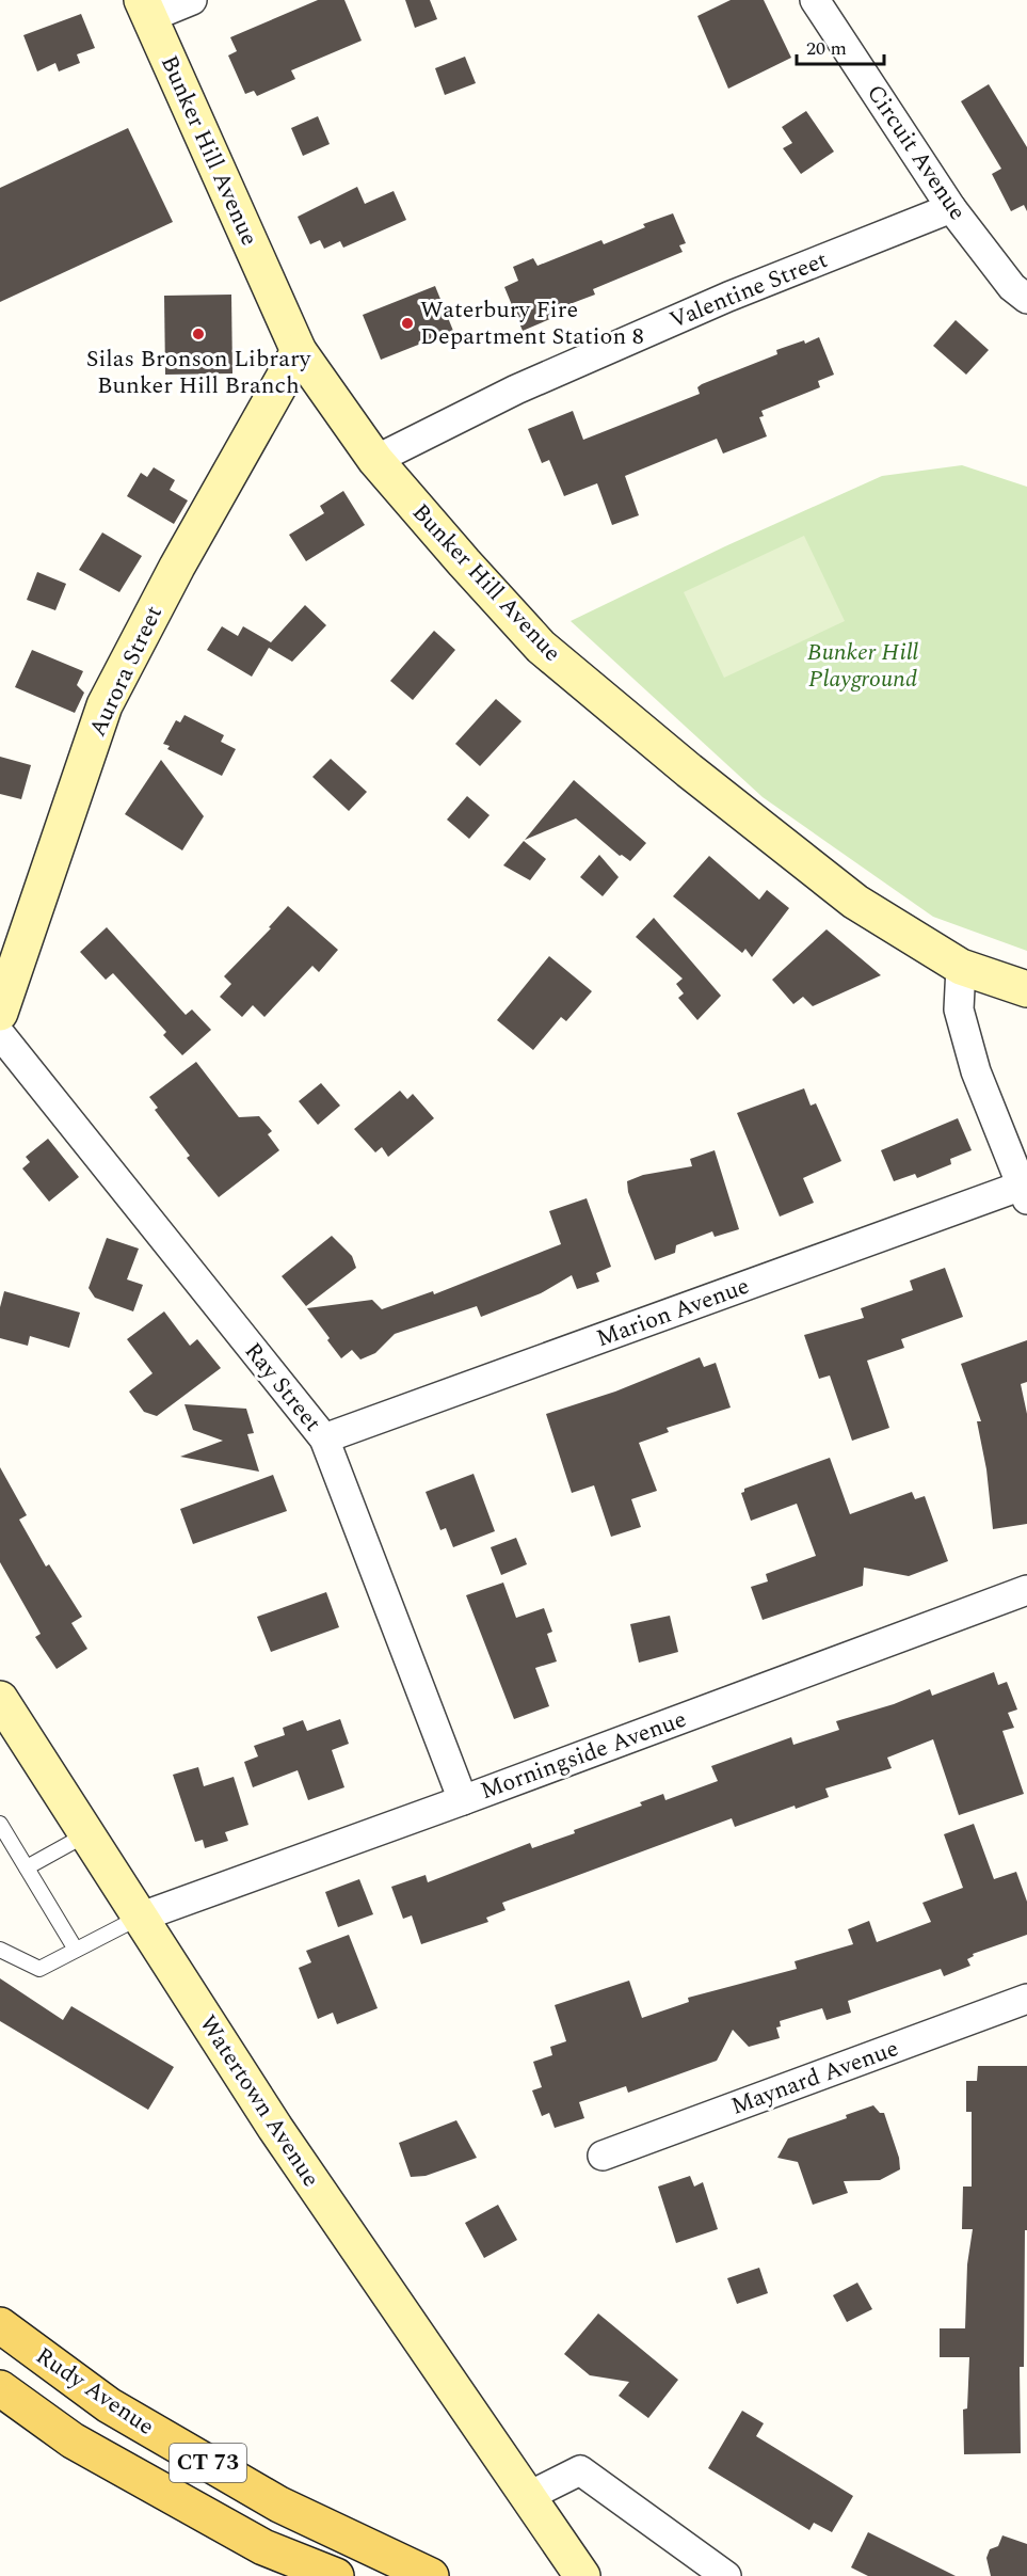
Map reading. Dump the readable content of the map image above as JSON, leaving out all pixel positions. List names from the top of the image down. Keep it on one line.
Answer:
{"streets":{"main road":["Bunker Hill Avenue","Aurora Street","Watertown Avenue","Rudy Avenue","CT 73"],"street":["Circuit Avenue","Valentine Street","Marion Avenue","Ray Street","Morningside Avenue","Maynard Avenue"]},"crossings":[["Bunker Hill Avenue","Valentine Street"],["Bunker Hill Avenue","Aurora Street"],["Circuit Avenue","Valentine Street"],["Marion Avenue","Ray Street"],["Ray Street","Morningside Avenue"],["Morningside Avenue","Watertown Avenue"]],"parks":["Bunker Hill Playground"],"places":["Waterbury Fire Department Station 8","Silas Bronson Library Bunker Hill Branch"],"scale_bar":"20 m"}
